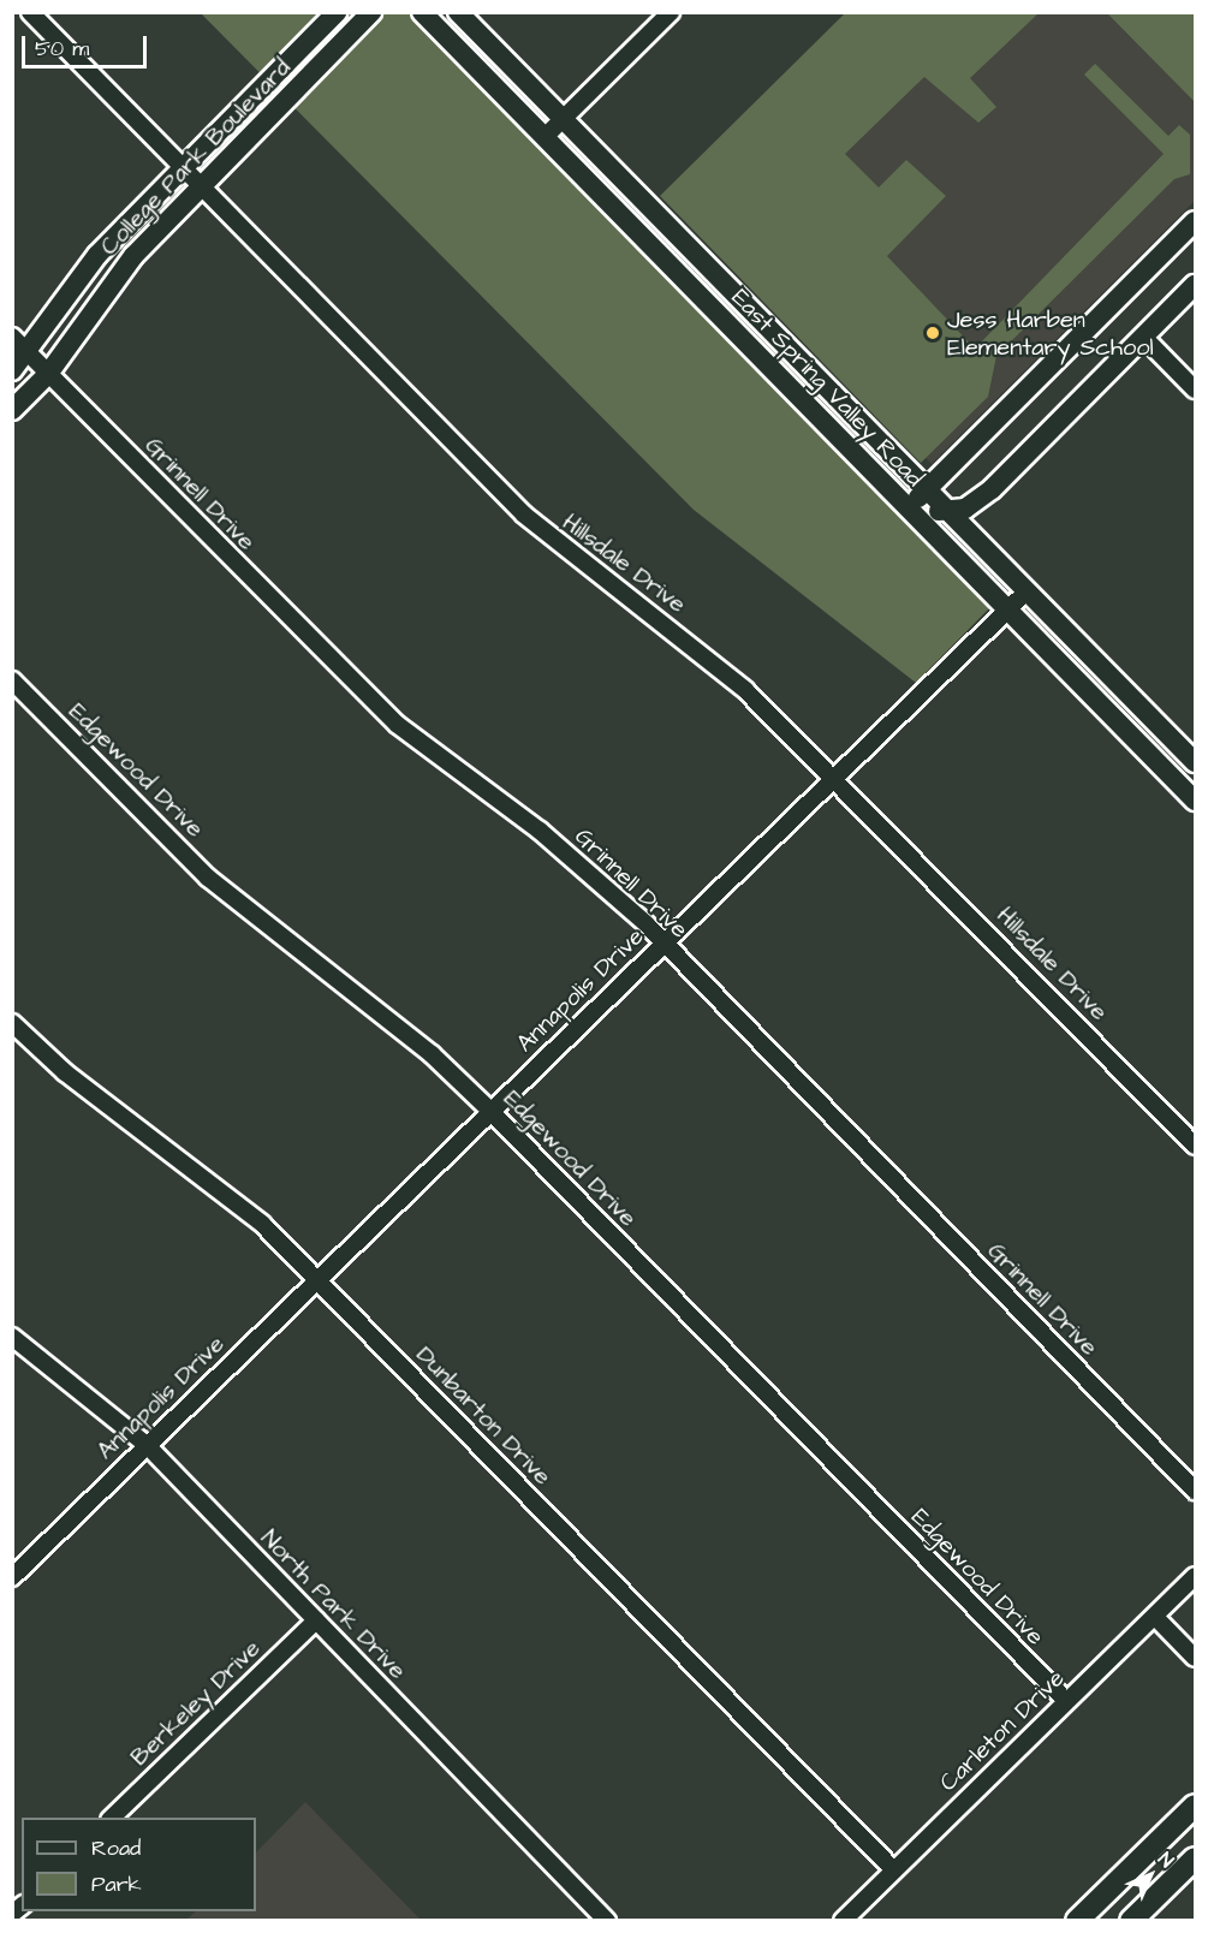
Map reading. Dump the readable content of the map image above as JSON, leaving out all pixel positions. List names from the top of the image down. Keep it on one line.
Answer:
{"streets":{"street":["College Park Boulevard","East Spring Valley Road","Grinnell Drive","Hillsdale Drive","Edgewood Drive","Annapolis Drive","Dunbarton Drive","North Park Drive","Berkeley Drive","Carleton Drive"]},"crossings":[["College Park Boulevard","Grinnell Drive"],["College Park Boulevard","Hillsdale Drive"],["East Spring Valley Road","Annapolis Drive"],["Grinnell Drive","Annapolis Drive"],["Hillsdale Drive","Annapolis Drive"],["Edgewood Drive","Annapolis Drive"],["Edgewood Drive","Carleton Drive"],["Annapolis Drive","Dunbarton Drive"],["Annapolis Drive","North Park Drive"],["Dunbarton Drive","Carleton Drive"],["North Park Drive","Berkeley Drive"]],"places":["Jess Harben Elementary School"],"legend":["Road","Park"],"scale_bar":"50 m","north":"top right"}
